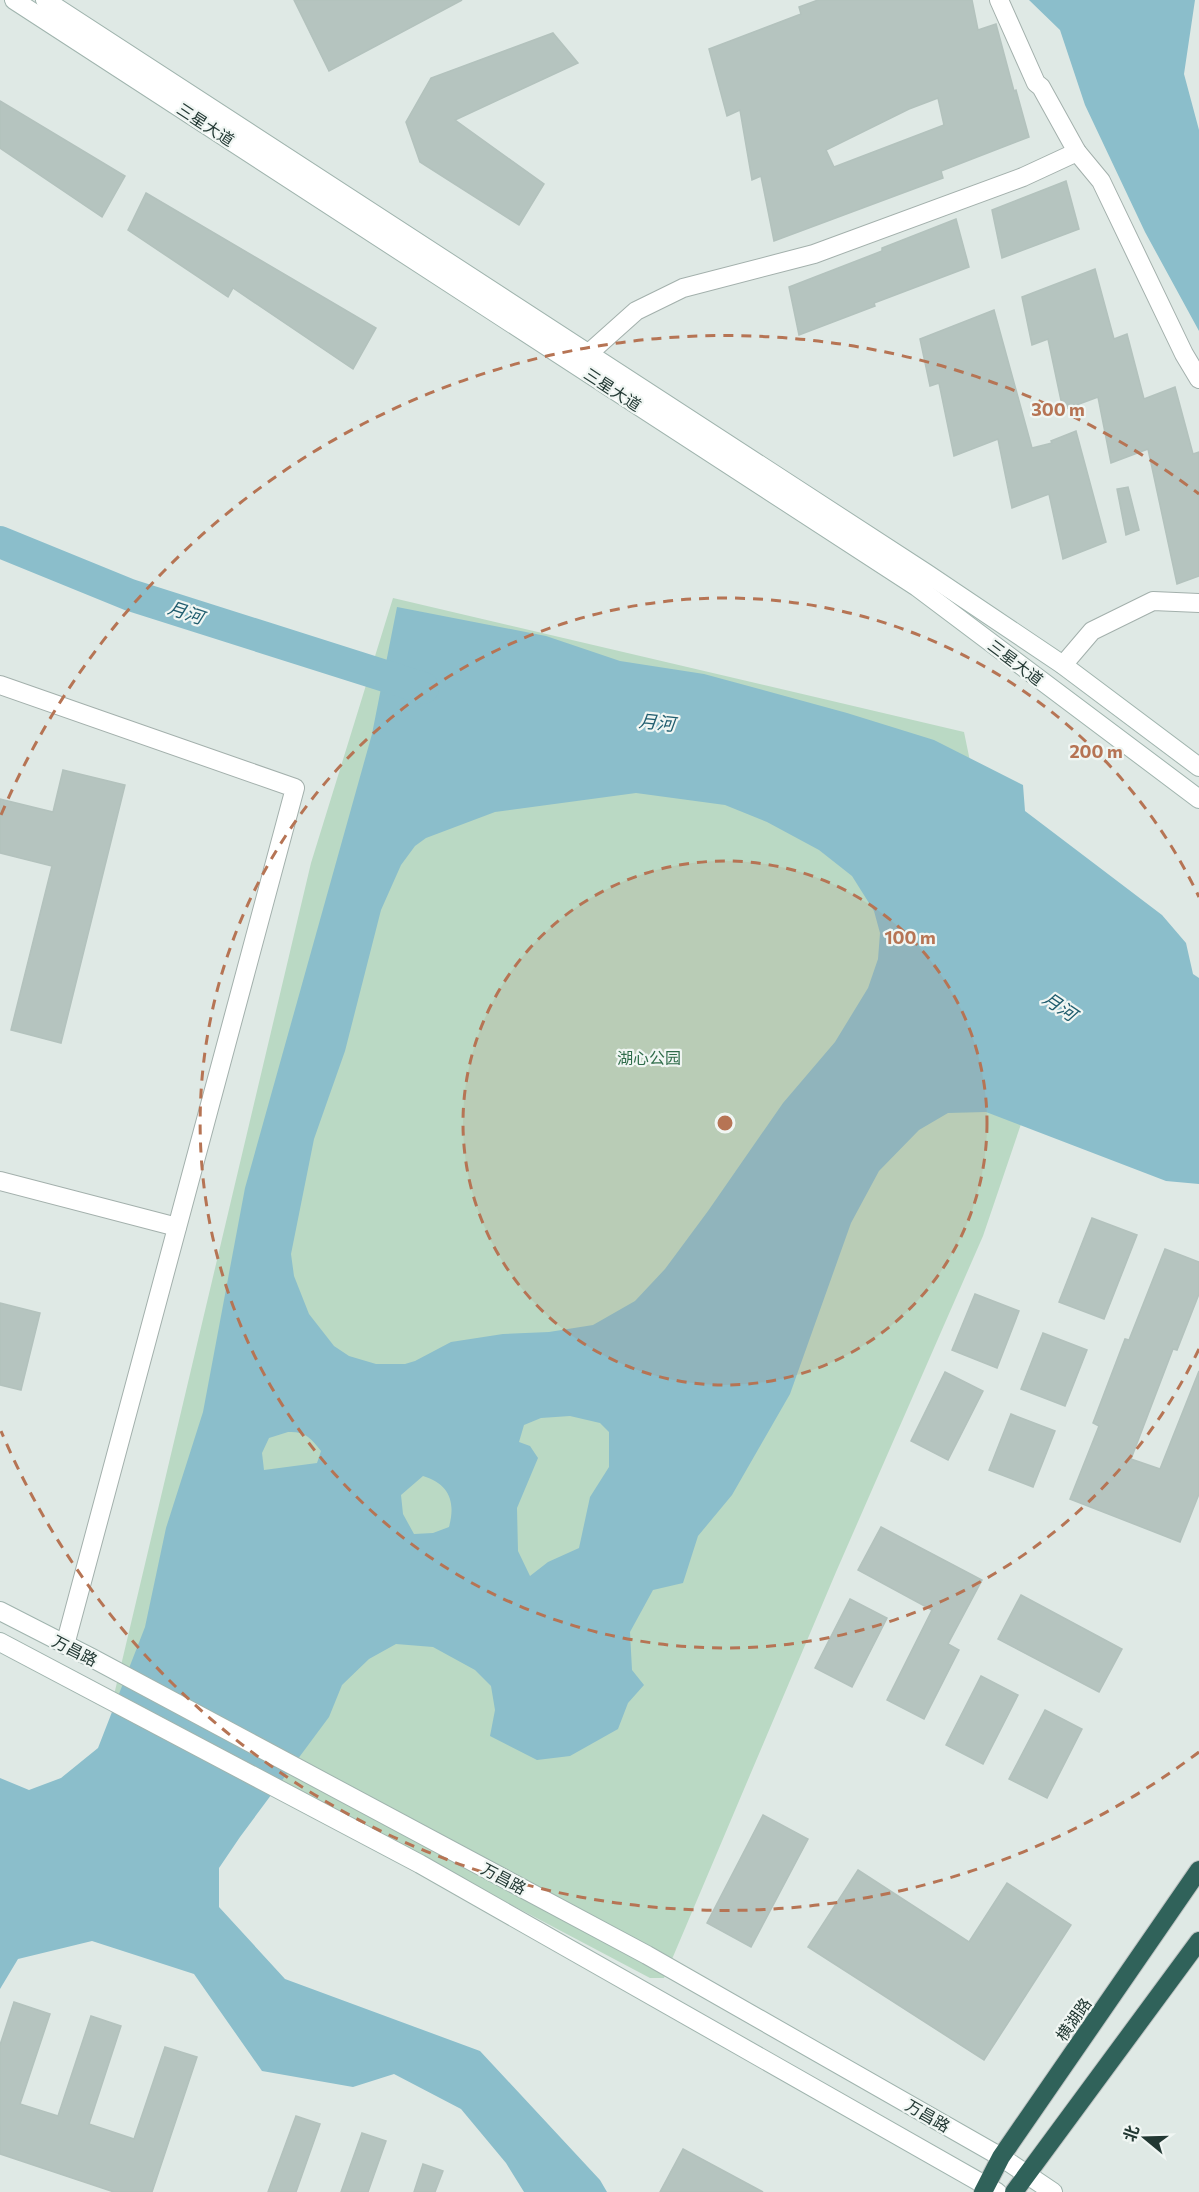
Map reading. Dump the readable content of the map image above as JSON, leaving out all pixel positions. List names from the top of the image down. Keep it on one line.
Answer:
{"streets":{"highway":["横湖路"],"street":["三星大道","万昌路"]},"crossings":[["万昌路","横湖路"]],"water":["月河"],"parks":["湖心公园"],"north":"left","rings":["300 m","200 m","100 m"]}
